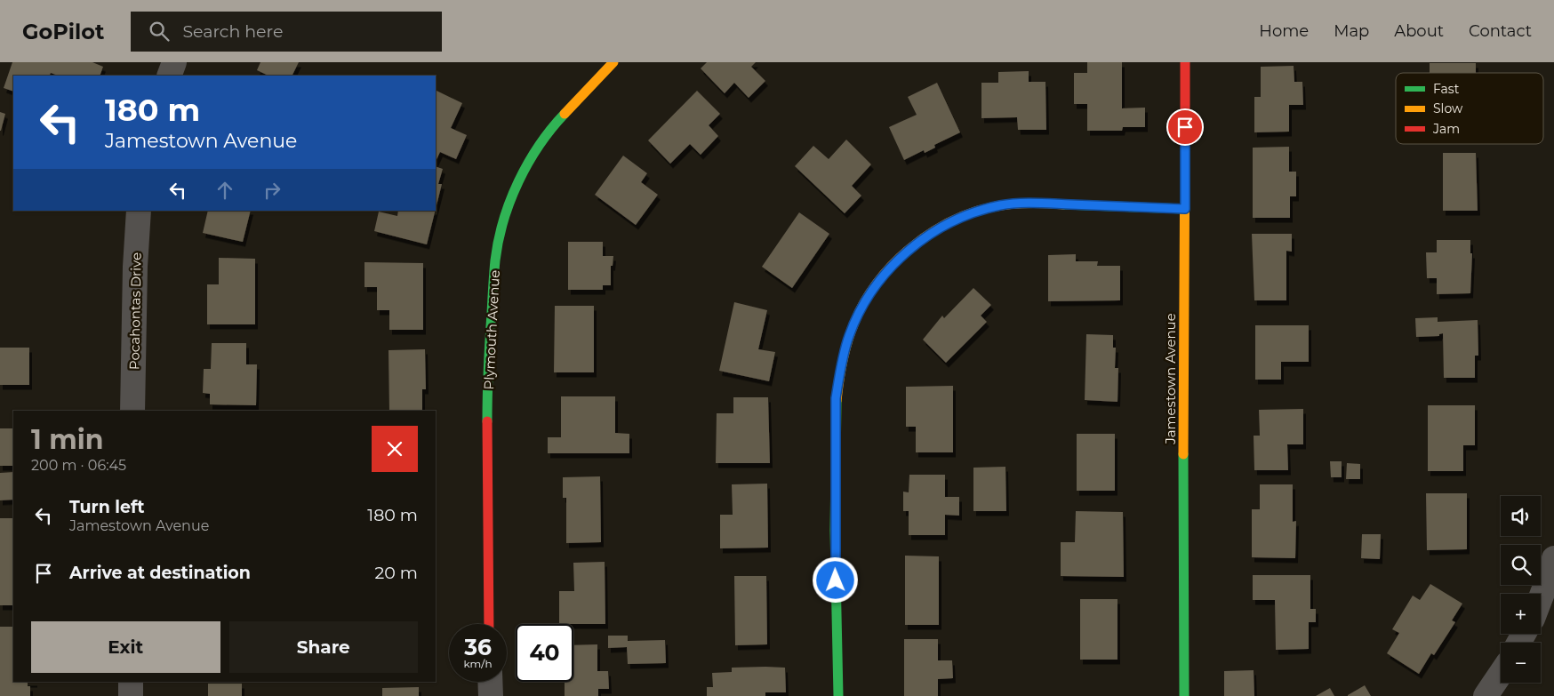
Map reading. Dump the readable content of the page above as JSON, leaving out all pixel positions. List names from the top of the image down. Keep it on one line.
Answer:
{"streets":{"street":["Pocahontas Drive","Plymouth Avenue","Jamestown Avenue"]},"legend":["Fast","Slow","Jam"],"page":{"header":"GoPilot","search":"Search here","nav":["Home","Map","About","Contact"],"turn":["180 m","Jamestown Avenue"],"heading":["1 min","200 m · 06:45"],"list":[{"name":"Turn left","note":"Jamestown Avenue","value":"180 m"},{"name":"Arrive at destination","value":"20 m"}],"map_buttons":["+","−"],"buttons":["Exit","Share"],"speed":"36 km/h","limit":"40"}}
